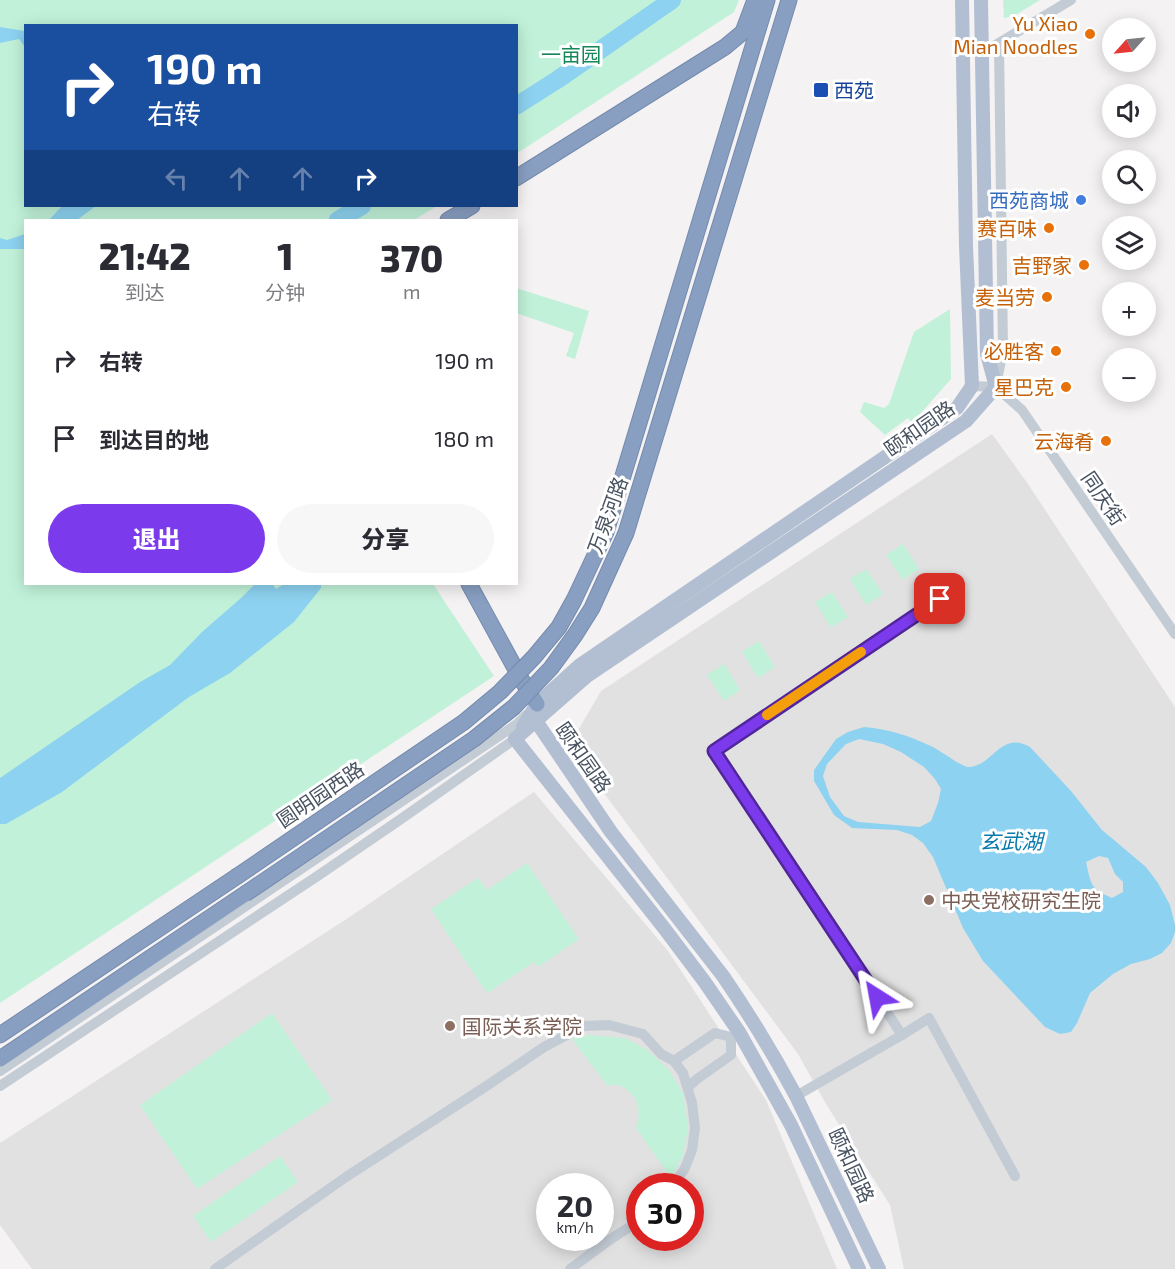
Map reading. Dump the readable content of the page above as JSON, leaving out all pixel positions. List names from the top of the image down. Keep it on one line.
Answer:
{"streets":{"highway":["万泉河路","圆明园西路"],"main road":["颐和园路"],"street":["同庆街"]},"crossings":[["颐和园路","同庆街"],["万泉河路","圆明园西路"]],"water":["玄武湖"],"parks":["一亩园"],"places":{"other":["Yu Xiao Mian Noodles","西苑商城","赛百味","吉野家","麦当劳","必胜客","星巴克","云海肴","中央党校研究生院","国际关系学院"],"transit":["西苑"]},"north":"bottom left","page":{"map_buttons":["+","−"],"turn":["190 m","右转"],"eta":["21:42","到达","1","分钟","370","m"],"list":[{"name":"右转","value":"190 m"},{"name":"到达目的地","value":"180 m"}],"buttons":["退出","分享"],"speed":"20 km/h","limit":"30"}}
